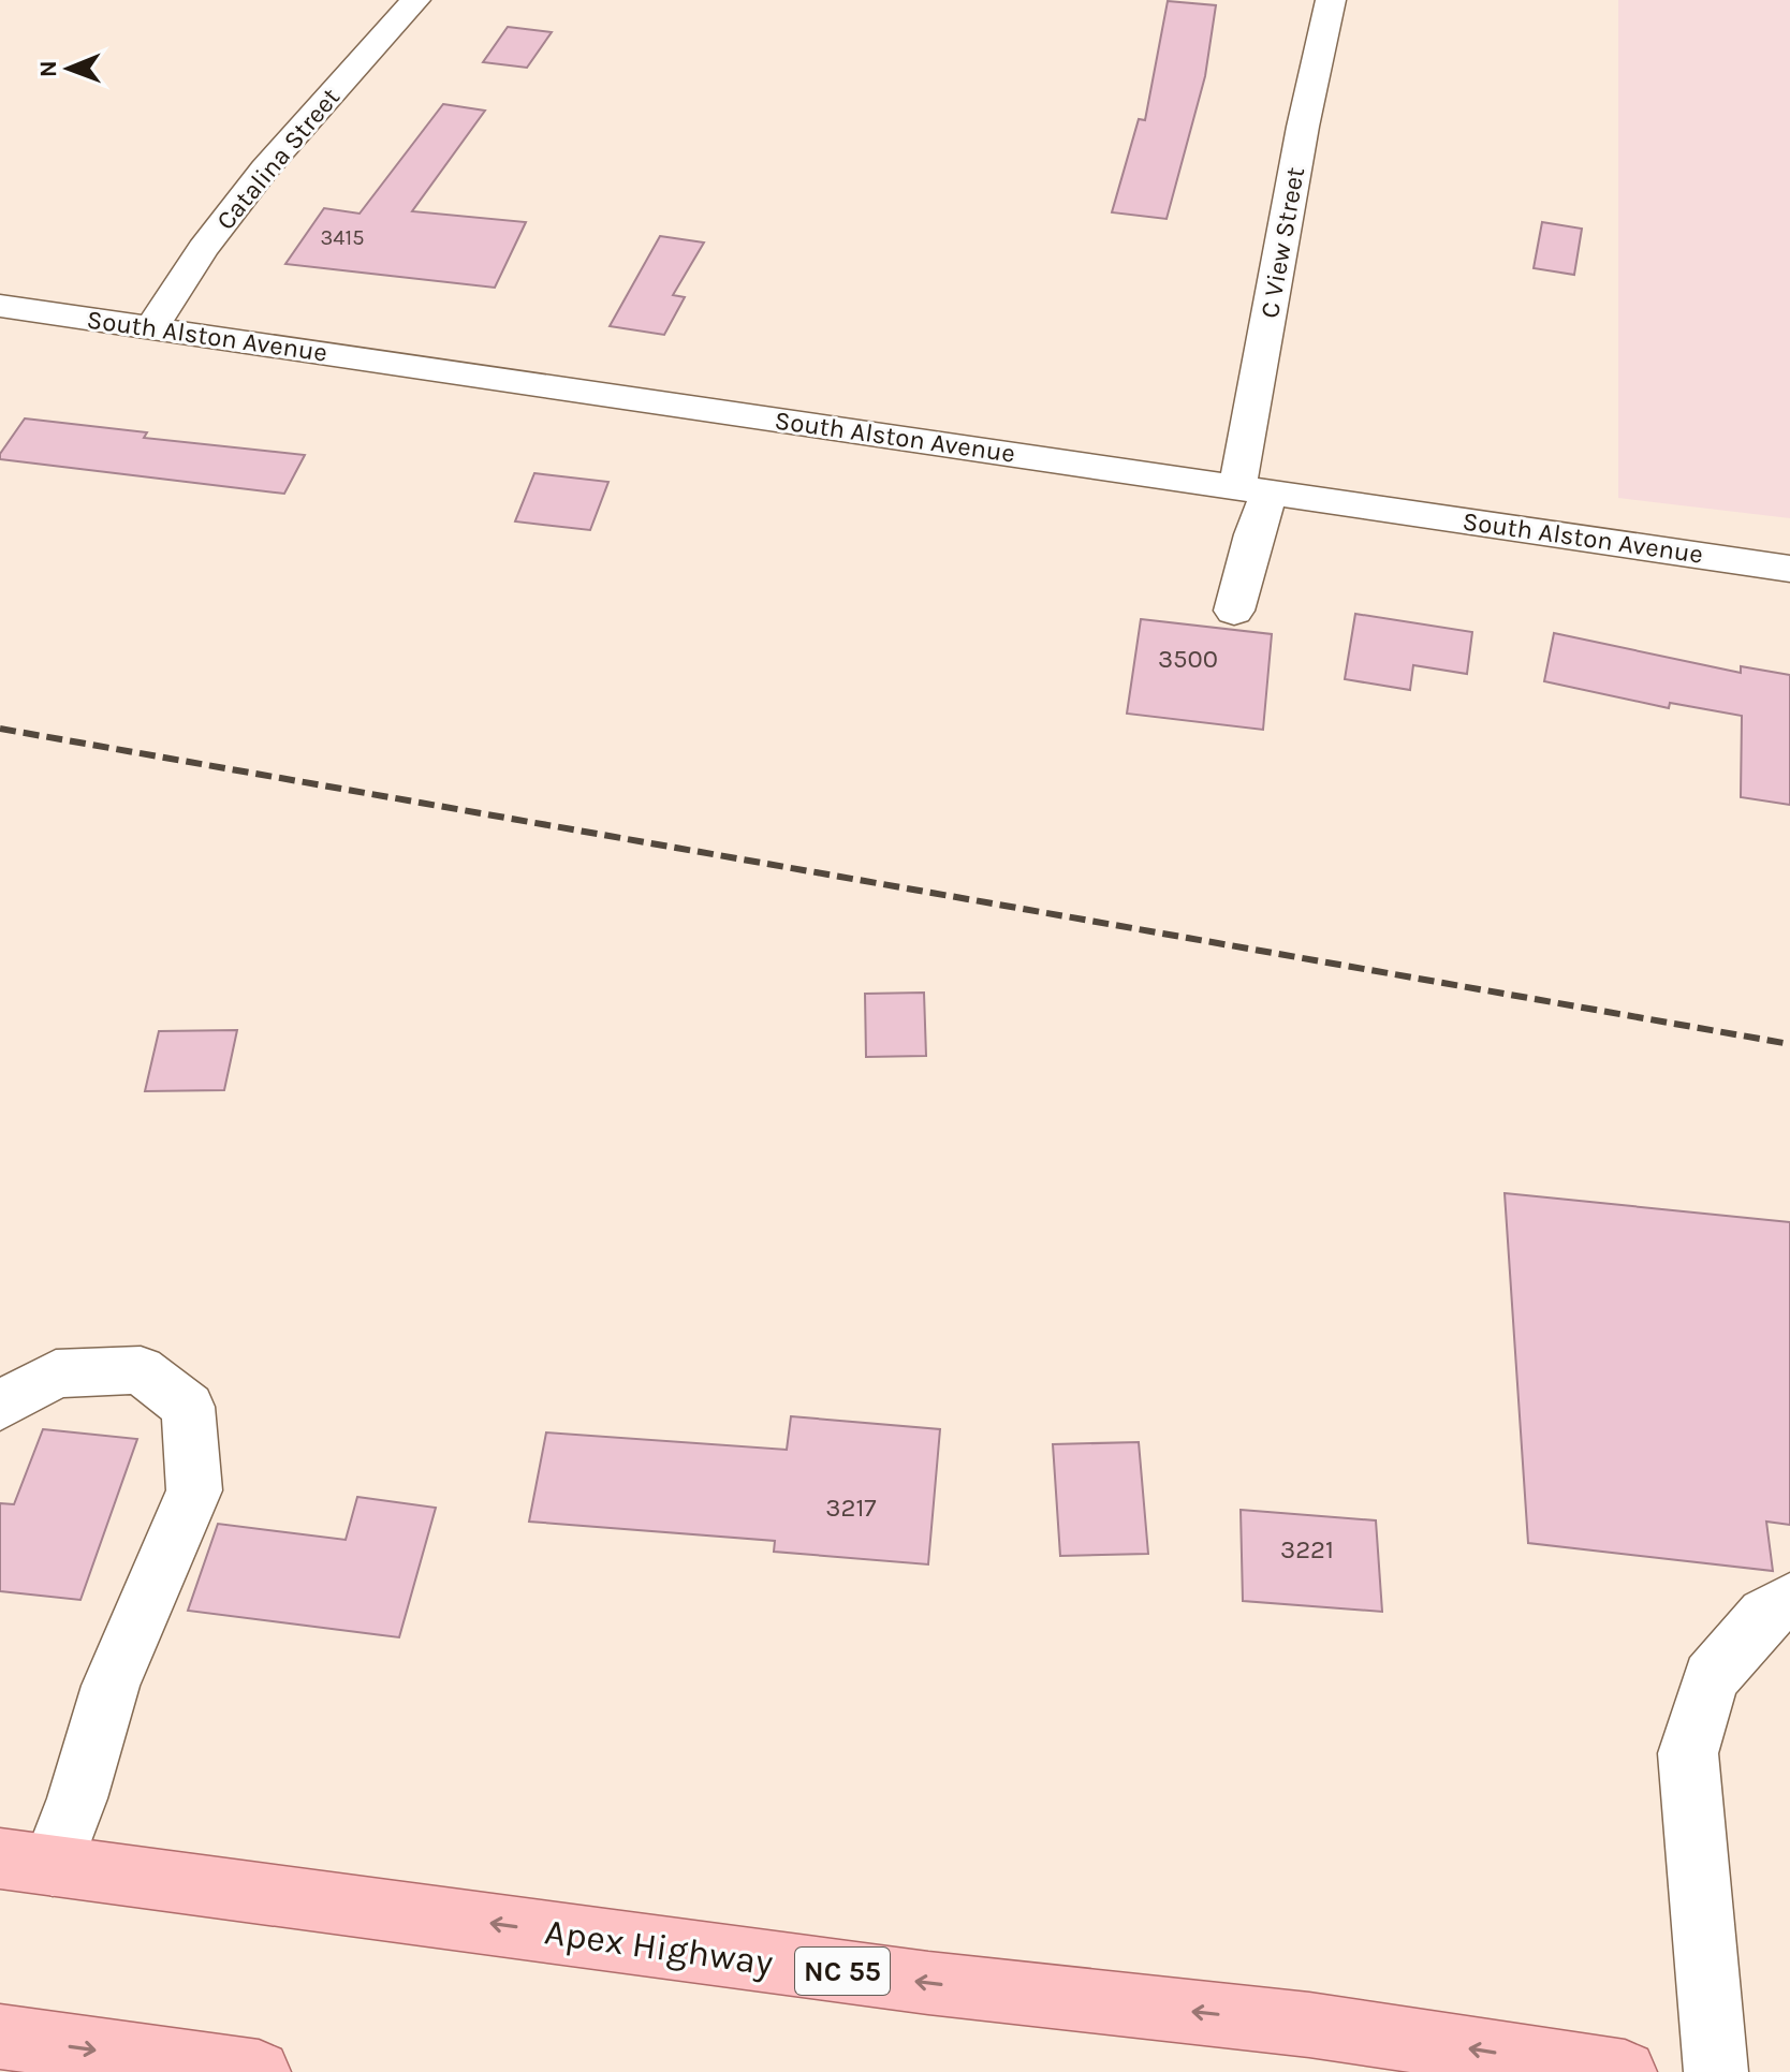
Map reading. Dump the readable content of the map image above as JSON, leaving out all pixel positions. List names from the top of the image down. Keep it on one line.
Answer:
{"streets":{"main road":["Apex Highway","NC 55"],"street":["Catalina Street","C View Street","South Alston Avenue"]},"crossings":[["Catalina Street","South Alston Avenue"],["C View Street","South Alston Avenue"]],"one_way":["Apex Highway"],"house_numbers":["3415","3500","3217","3221"],"north":"left"}
